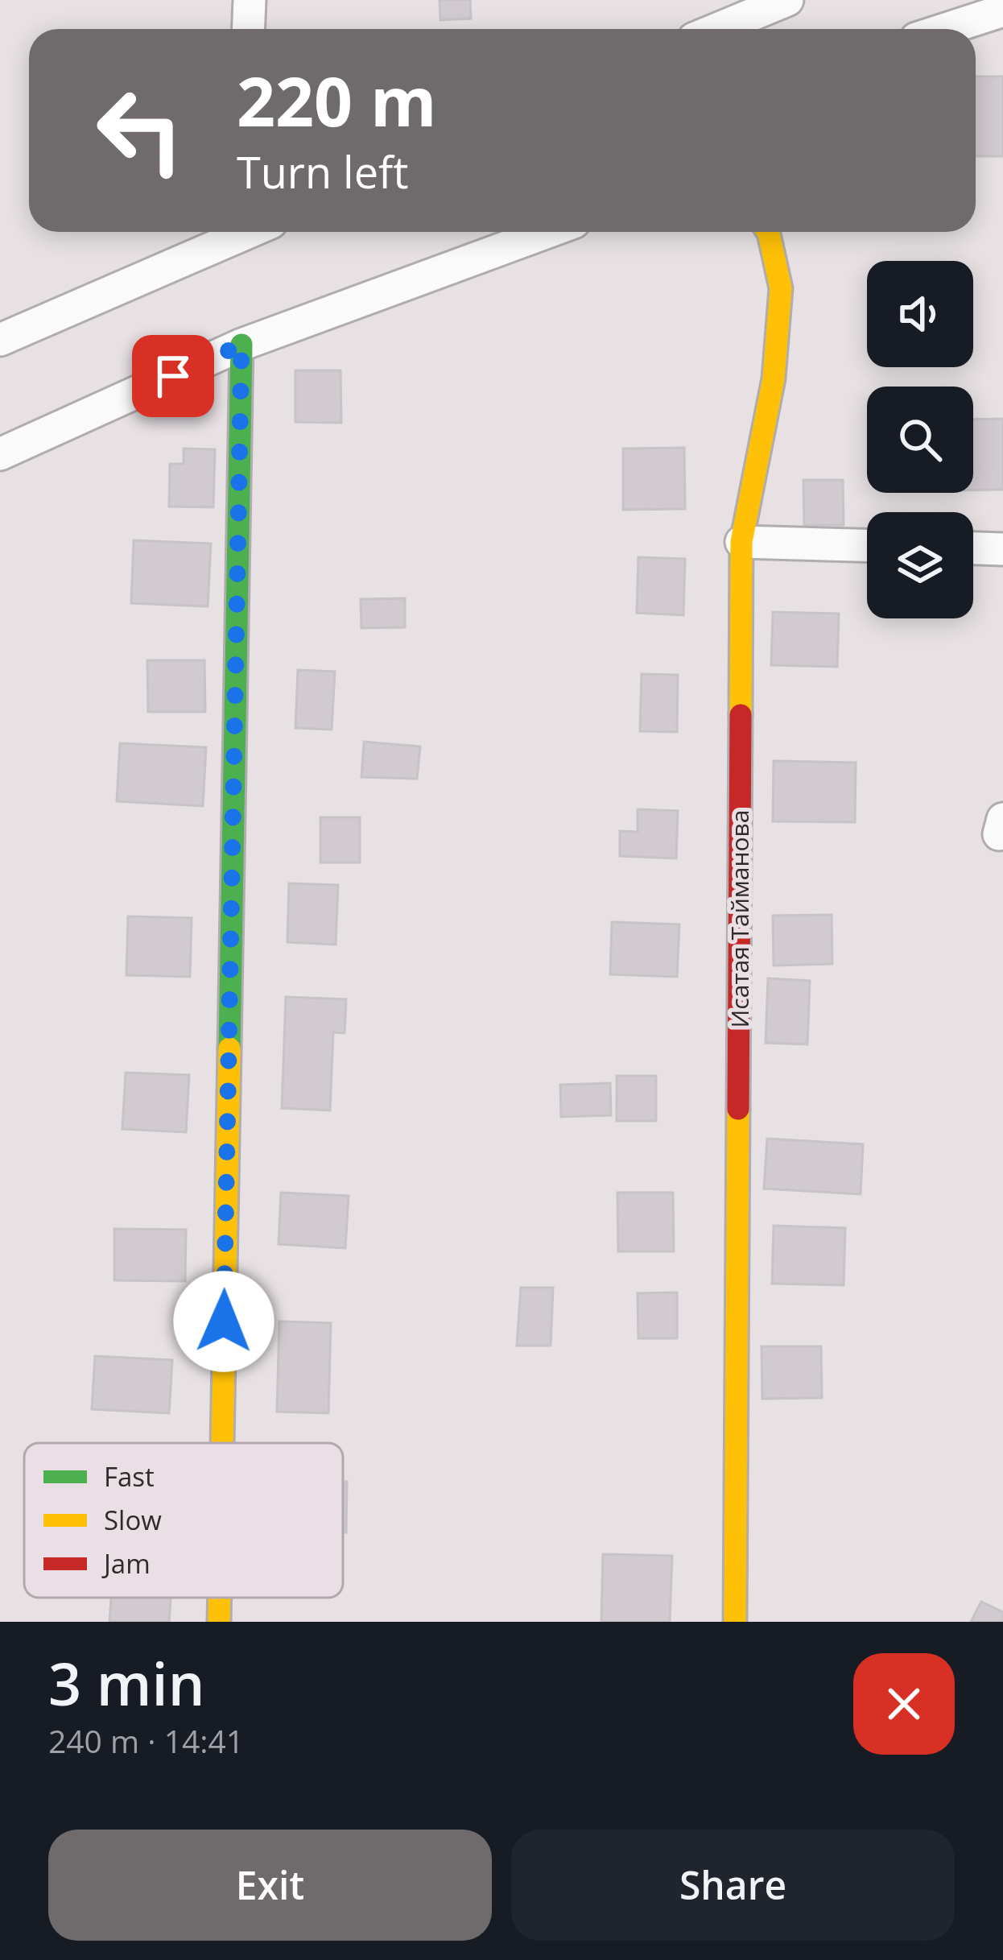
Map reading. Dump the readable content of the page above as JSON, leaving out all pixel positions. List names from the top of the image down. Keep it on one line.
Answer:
{"streets":{"street":["Исатая Тайманова"]},"legend":["Fast","Slow","Jam"],"page":{"turn":["220 m","Turn left"],"heading":["3 min","240 m · 14:41"],"buttons":["Exit","Share"]}}
